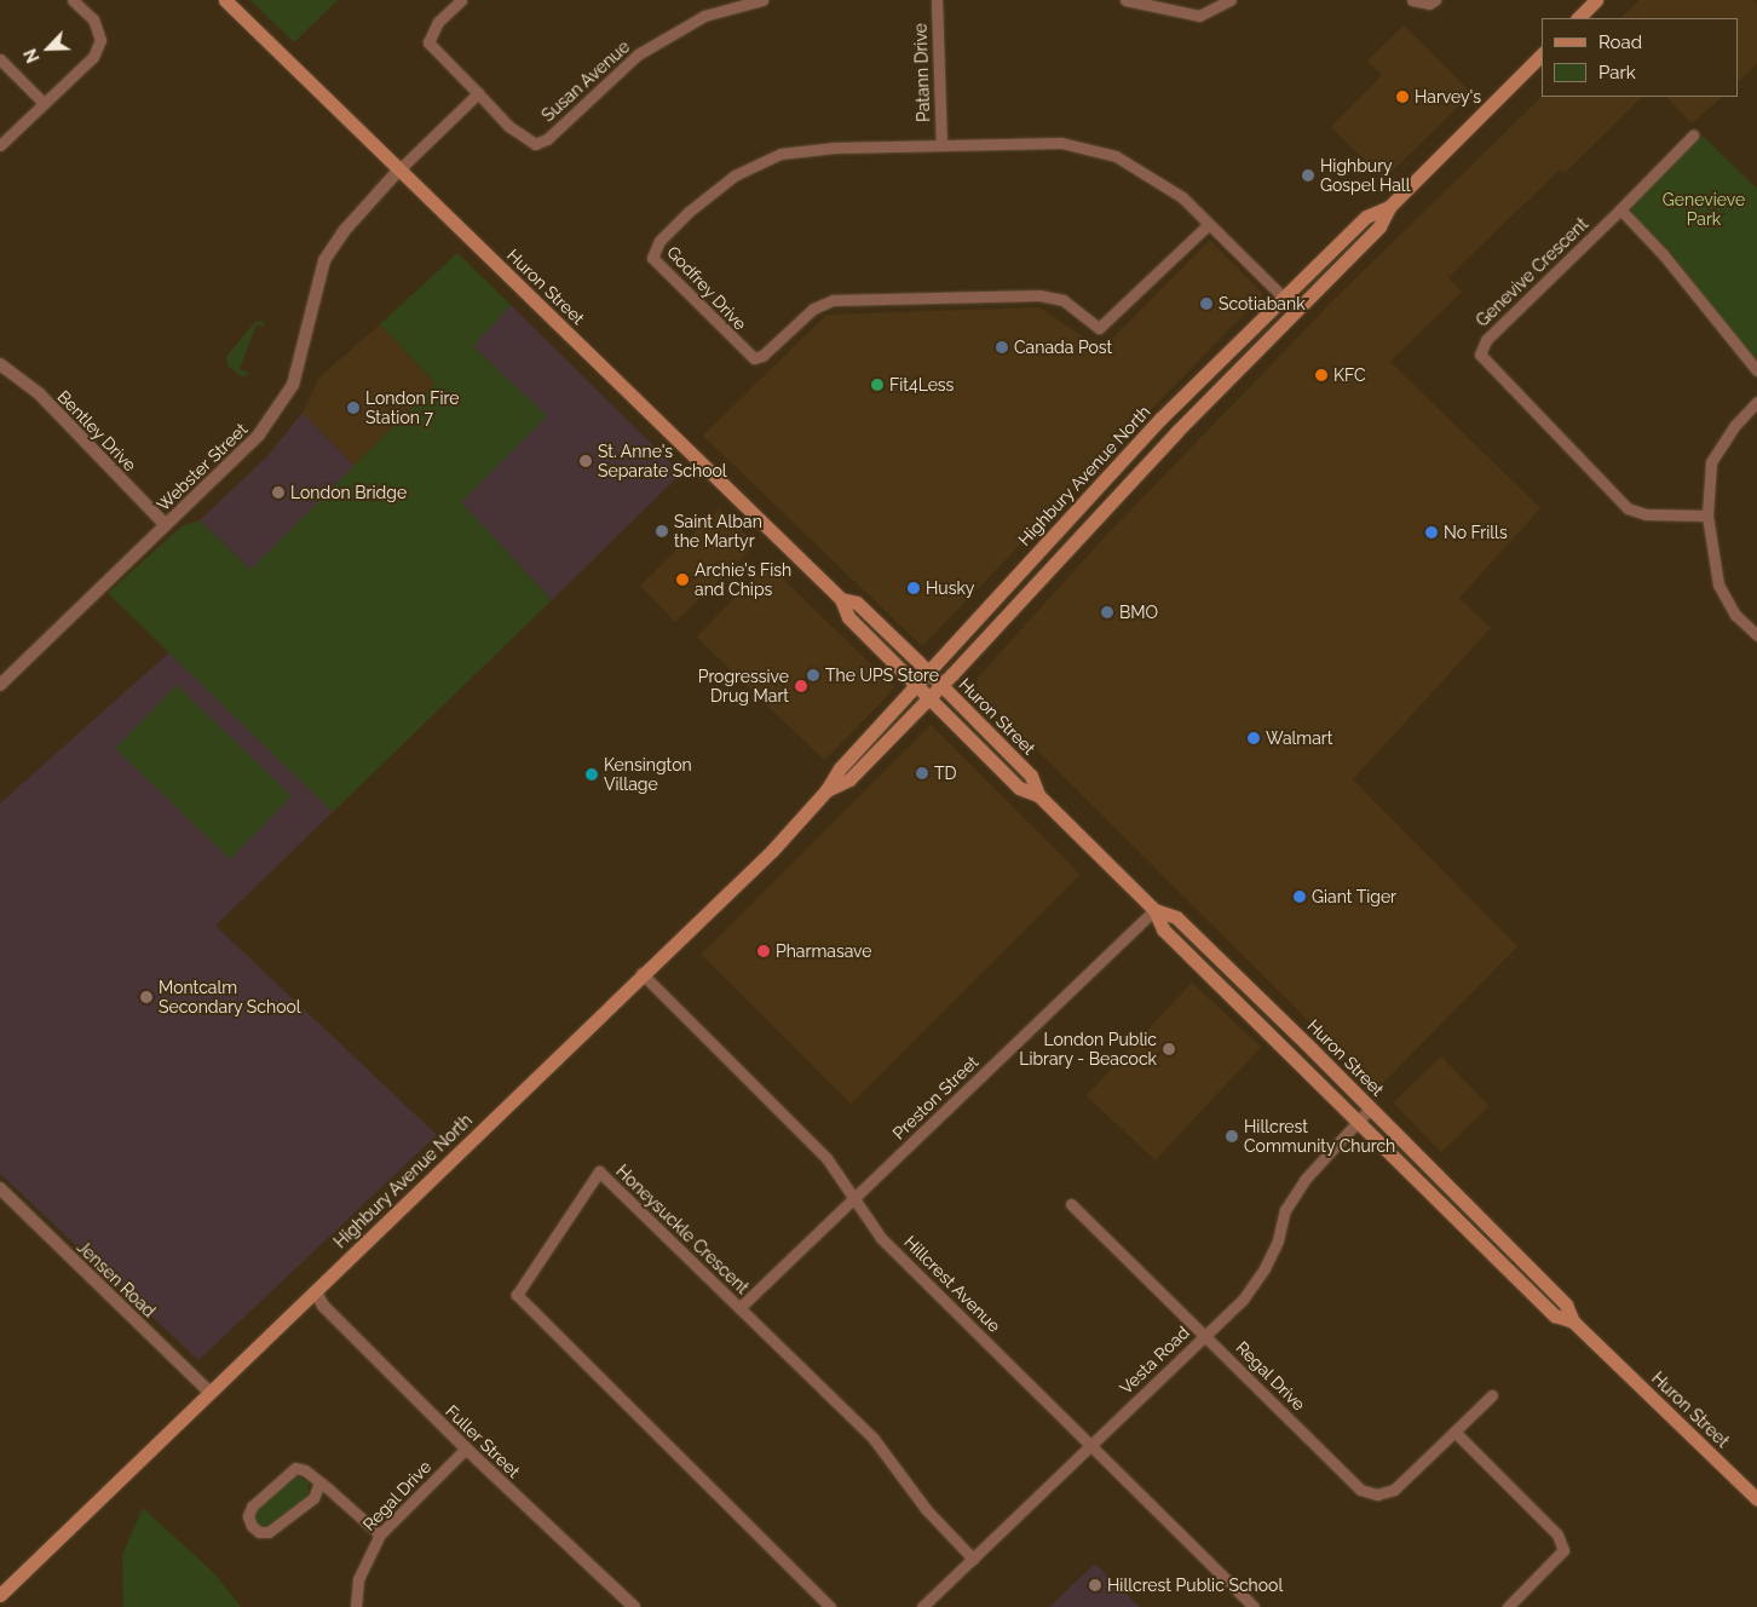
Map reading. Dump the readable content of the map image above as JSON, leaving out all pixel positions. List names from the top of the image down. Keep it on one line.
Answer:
{"streets":{"main road":["Huron Street","Highbury Avenue North"],"street":["Patann Drive","Susan Avenue","Genevive Crescent","Godfrey Drive","Bentley Drive","Webster Street","Preston Street","Honeysuckle Crescent","Jensen Road","Hillcrest Avenue","Vesta Road","Regal Drive","Fuller Street"]},"crossings":[["Patann Drive","Godfrey Drive"],["Huron Street","Webster Street"],["Huron Street","Highbury Avenue North"],["Huron Street","Preston Street"],["Huron Street","Vesta Road"],["Godfrey Drive","Highbury Avenue North"],["Bentley Drive","Webster Street"],["Highbury Avenue North","Jensen Road"],["Highbury Avenue North","Hillcrest Avenue"],["Highbury Avenue North","Fuller Street"],["Preston Street","Honeysuckle Crescent"],["Preston Street","Hillcrest Avenue"],["Honeysuckle Crescent","Vesta Road"],["Hillcrest Avenue","Vesta Road"],["Vesta Road","Regal Drive"],["Regal Drive","Fuller Street"]],"parks":["Genevieve Park"],"places":["Harvey's","Highbury Gospel Hall","Scotiabank","Canada Post","KFC","Fit4Less","London Fire Station 7","St. Anne's Separate School","London Bridge","Saint Alban the Martyr","No Frills","Archie's Fish and Chips","Husky","BMO","The UPS Store","Progressive Drug Mart","Walmart","TD","Kensington Village","Giant Tiger","Pharmasave","Montcalm Secondary School","London Public Library - Beacock","Hillcrest Community Church","Hillcrest Public School"],"legend":["Road","Park"],"north":"bottom left"}
